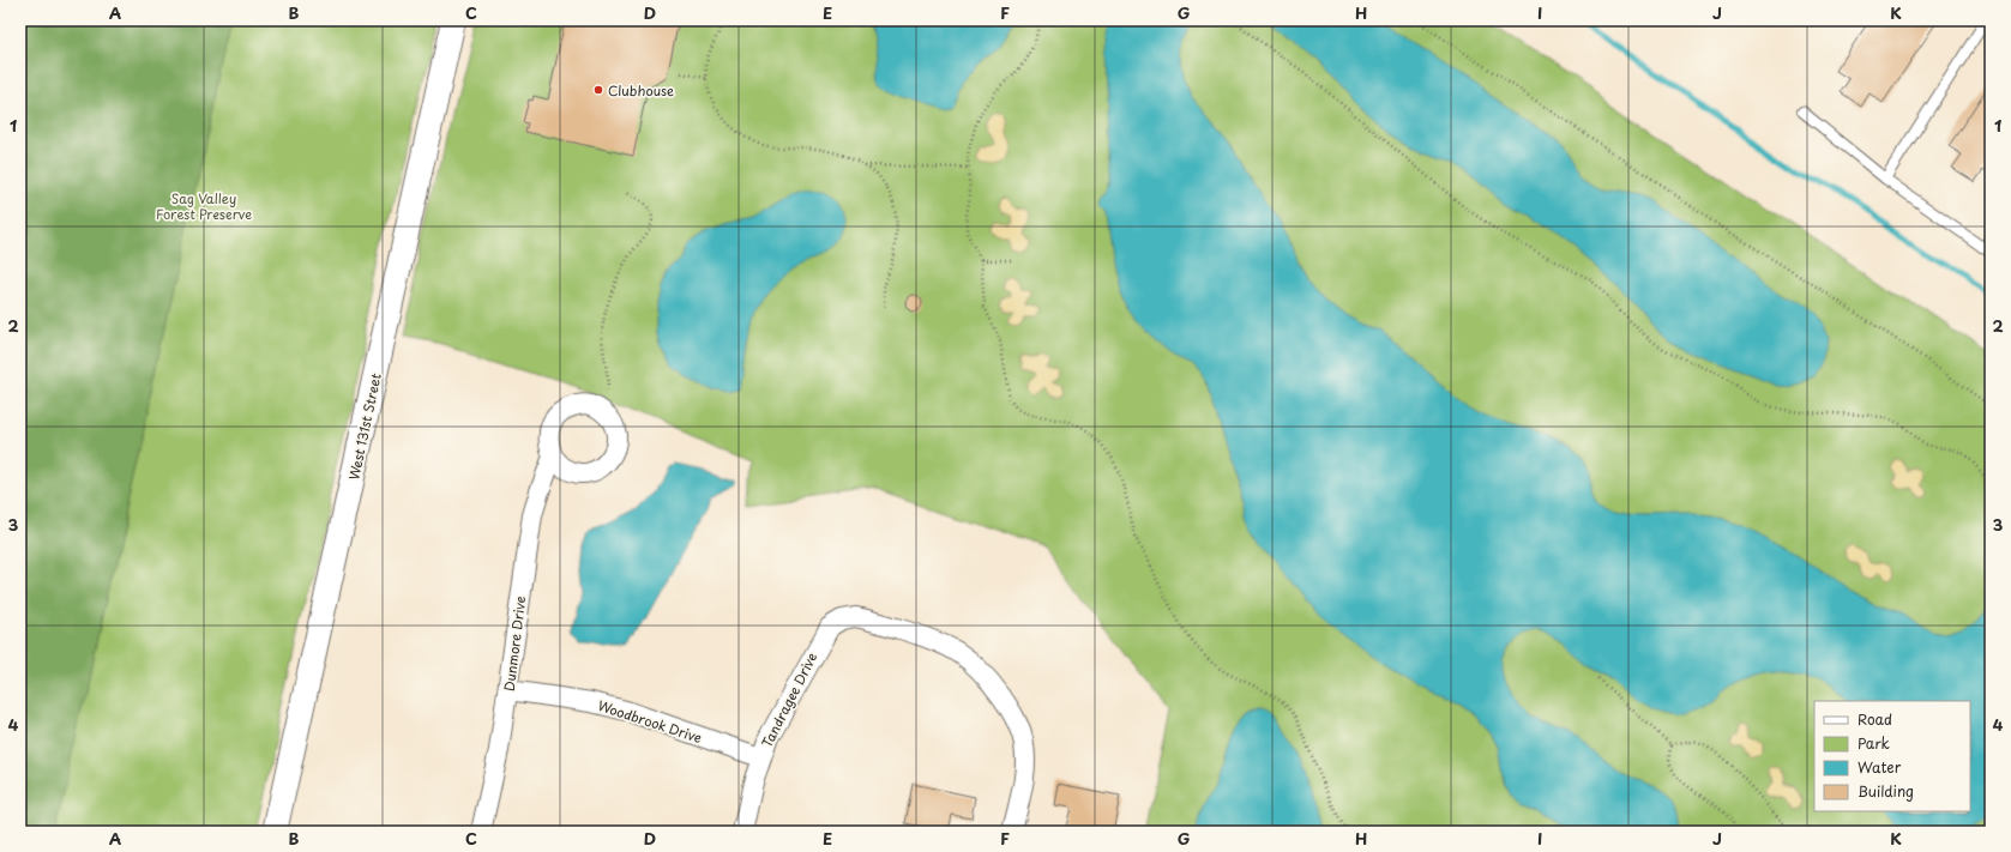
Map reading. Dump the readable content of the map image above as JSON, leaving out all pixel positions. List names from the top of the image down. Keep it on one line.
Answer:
{"streets":{"street":["West 131st Street","Dunmore Drive","Tandragee Drive","Woodbrook Drive"]},"crossings":[["Dunmore Drive","Woodbrook Drive"],["Tandragee Drive","Woodbrook Drive"]],"parks":["Sag Valley Forest Preserve"],"places":["Clubhouse"],"legend":["Road","Park","Water","Building"],"grid":{"columns":["A","B","C","D","E","F","G","H","I","J","K"],"rows":["1","2","3","4"]}}
